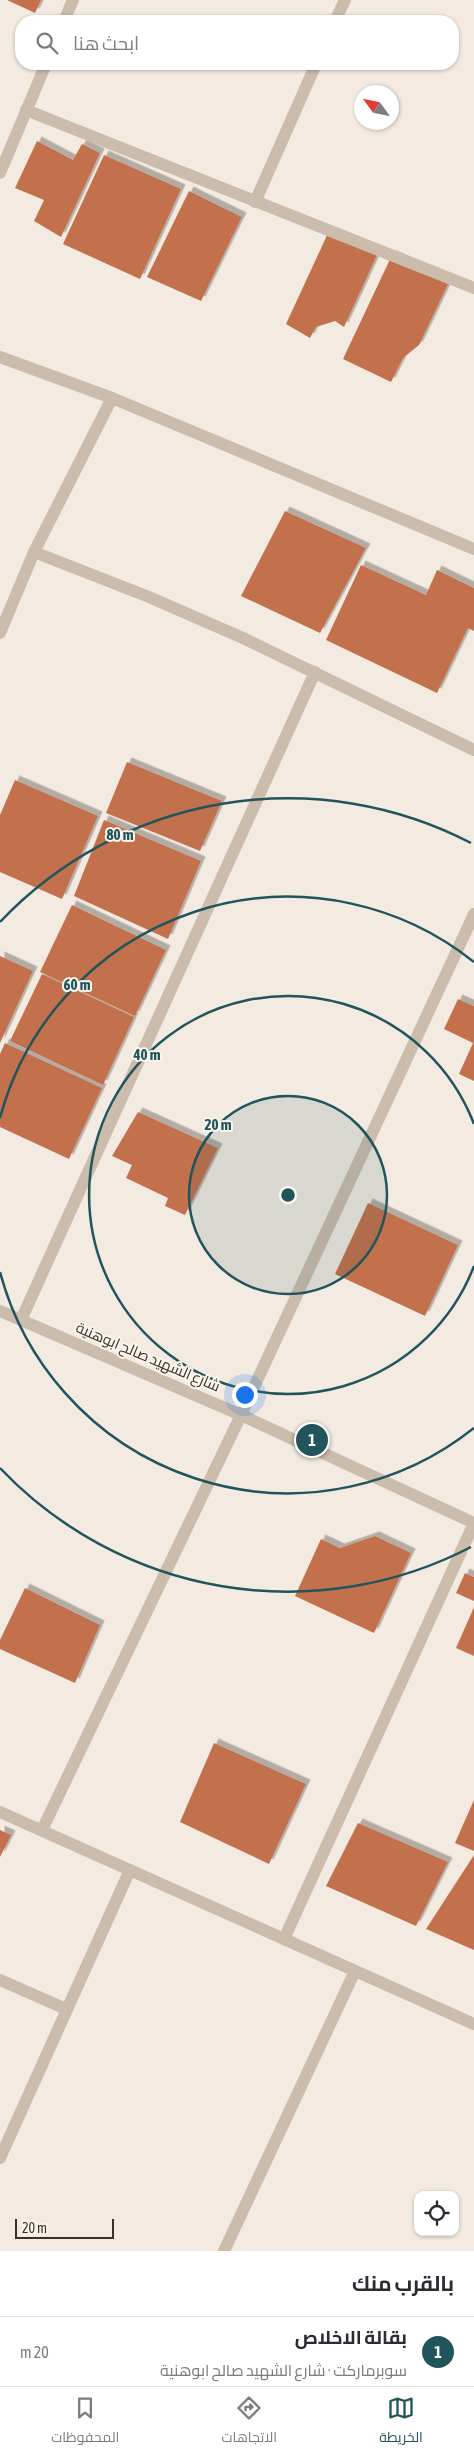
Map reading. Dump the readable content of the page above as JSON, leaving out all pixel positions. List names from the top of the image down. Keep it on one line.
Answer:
{"streets":{"street":["شارع الشهيد صالح ابوهنية"]},"scale_bar":"20 m","north":"top left","page":{"search":"ابحث هنا","pins":"1","scale":"20 m","heading":"بالقرب منك","list":[{"mark":"1","name":"بقالة الاخلاص","note":"سوبرماركت · شارع الشهيد صالح ابوهنية","value":"20 m"}],"nav":["الخريطة","الاتجاهات","المحفوظات"]},"rings":["80 m","60 m","40 m","20 m"]}
